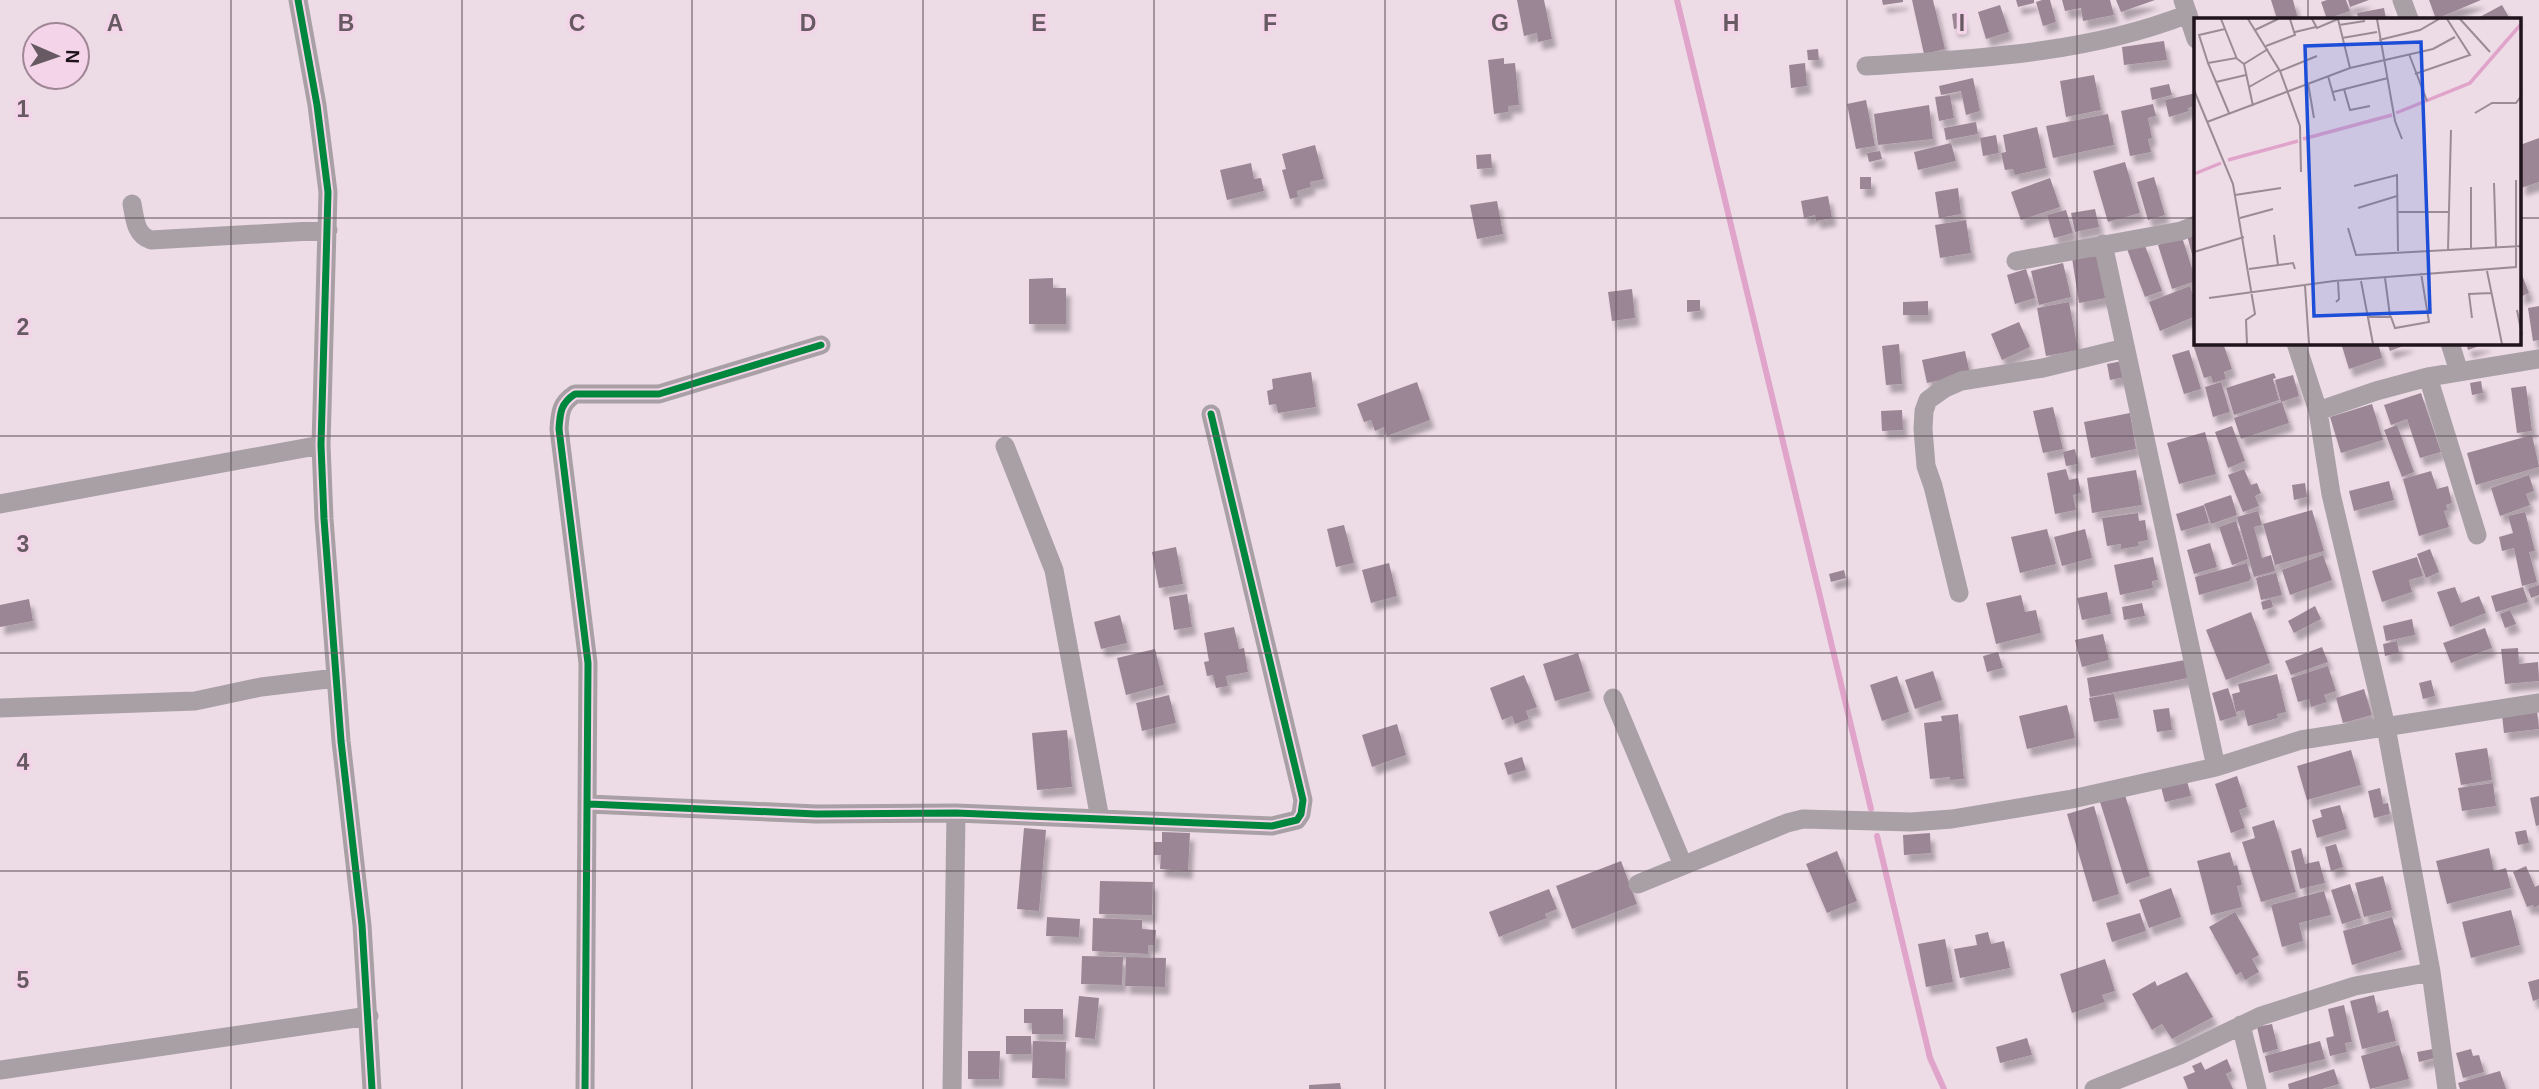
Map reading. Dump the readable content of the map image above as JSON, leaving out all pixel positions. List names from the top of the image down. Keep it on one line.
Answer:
{"north":"right","grid":{"columns":["A","B","C","D","E","F","G","H","I"],"rows":["1","2","3","4","5"]}}
